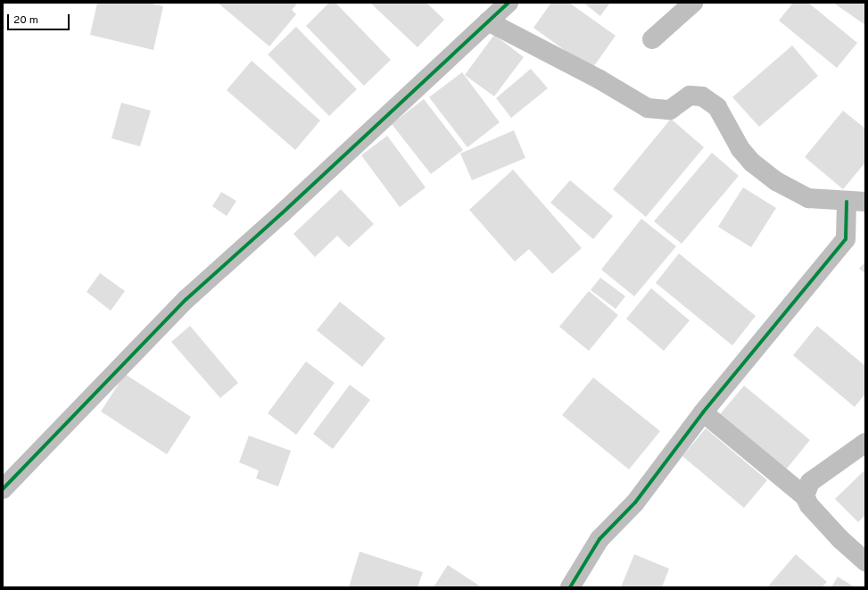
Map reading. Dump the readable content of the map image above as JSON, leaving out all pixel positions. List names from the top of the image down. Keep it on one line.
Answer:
{"scale_bar":"20 m"}
